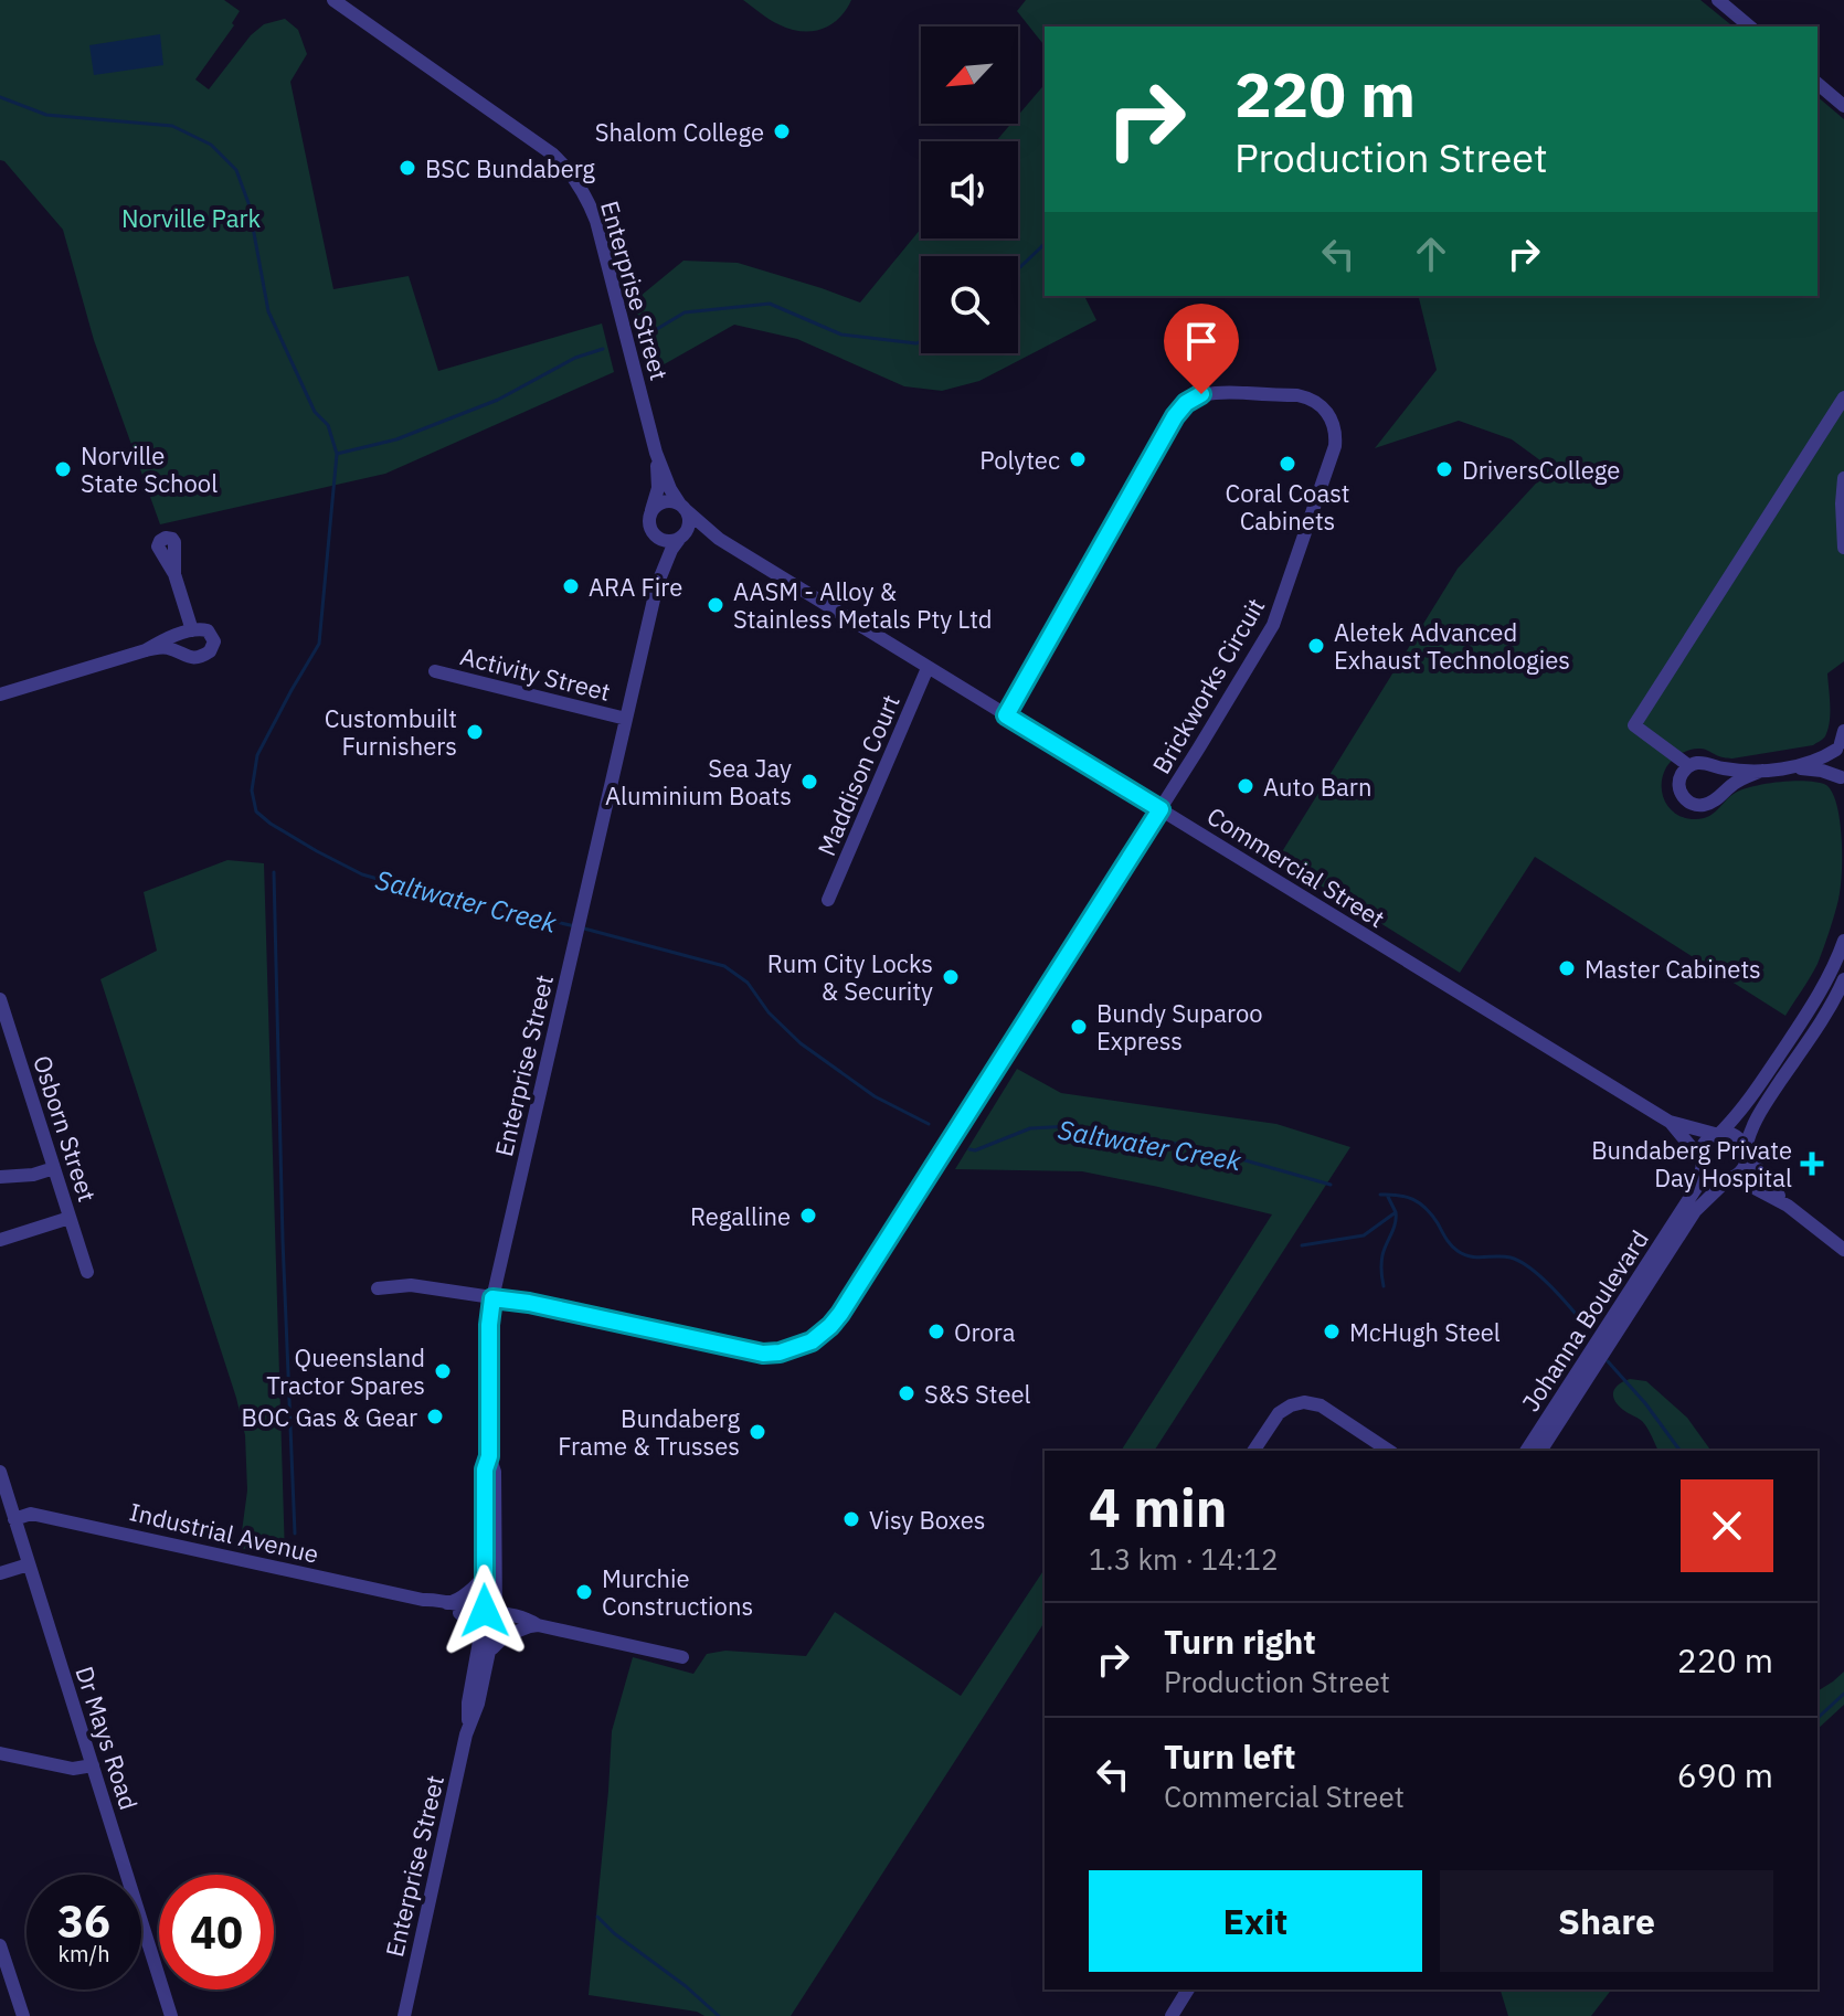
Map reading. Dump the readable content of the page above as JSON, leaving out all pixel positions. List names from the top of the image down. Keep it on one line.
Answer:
{"streets":{"street":["Enterprise Street","Activity Street","Brickworks Circuit","Maddison Court","Commercial Street","Osborn Street","Johanna Boulevard","Industrial Avenue","Dr Mays Road"]},"crossings":[["Enterprise Street","Activity Street"],["Enterprise Street","Brickworks Circuit"],["Enterprise Street","Commercial Street"],["Enterprise Street","Industrial Avenue"],["Brickworks Circuit","Commercial Street"],["Maddison Court","Commercial Street"],["Commercial Street","Johanna Boulevard"],["Industrial Avenue","Dr Mays Road"]],"water":["Saltwater Creek"],"parks":["Norville Park"],"places":{"other":["Shalom College","BSC Bundaberg","Polytec","Coral Coast Cabinets","Norville State School","DriversCollege","ARA Fire","AASM - Alloy & Stainless Metals Pty Ltd","Aletek Advanced Exhaust Technologies","Custombuilt Furnishers","Sea Jay Aluminium Boats","Auto Barn","Master Cabinets","Rum City Locks & Security","Bundy Suparoo Express","Regalline","Orora","McHugh Steel","Queensland Tractor Spares","S&S Steel","BOC Gas & Gear","Bundaberg Frame & Trusses","Visy Boxes","Murchie Constructions"],"health":["Bundaberg Private Day Hospital"]},"north":"bottom left","page":{"turn":["220 m","Production Street"],"heading":["4 min","1.3 km · 14:12"],"list":[{"name":"Turn right","note":"Production Street","value":"220 m"},{"name":"Turn left","note":"Commercial Street","value":"690 m"}],"buttons":["Exit","Share"],"speed":"36 km/h","limit":"40"}}
